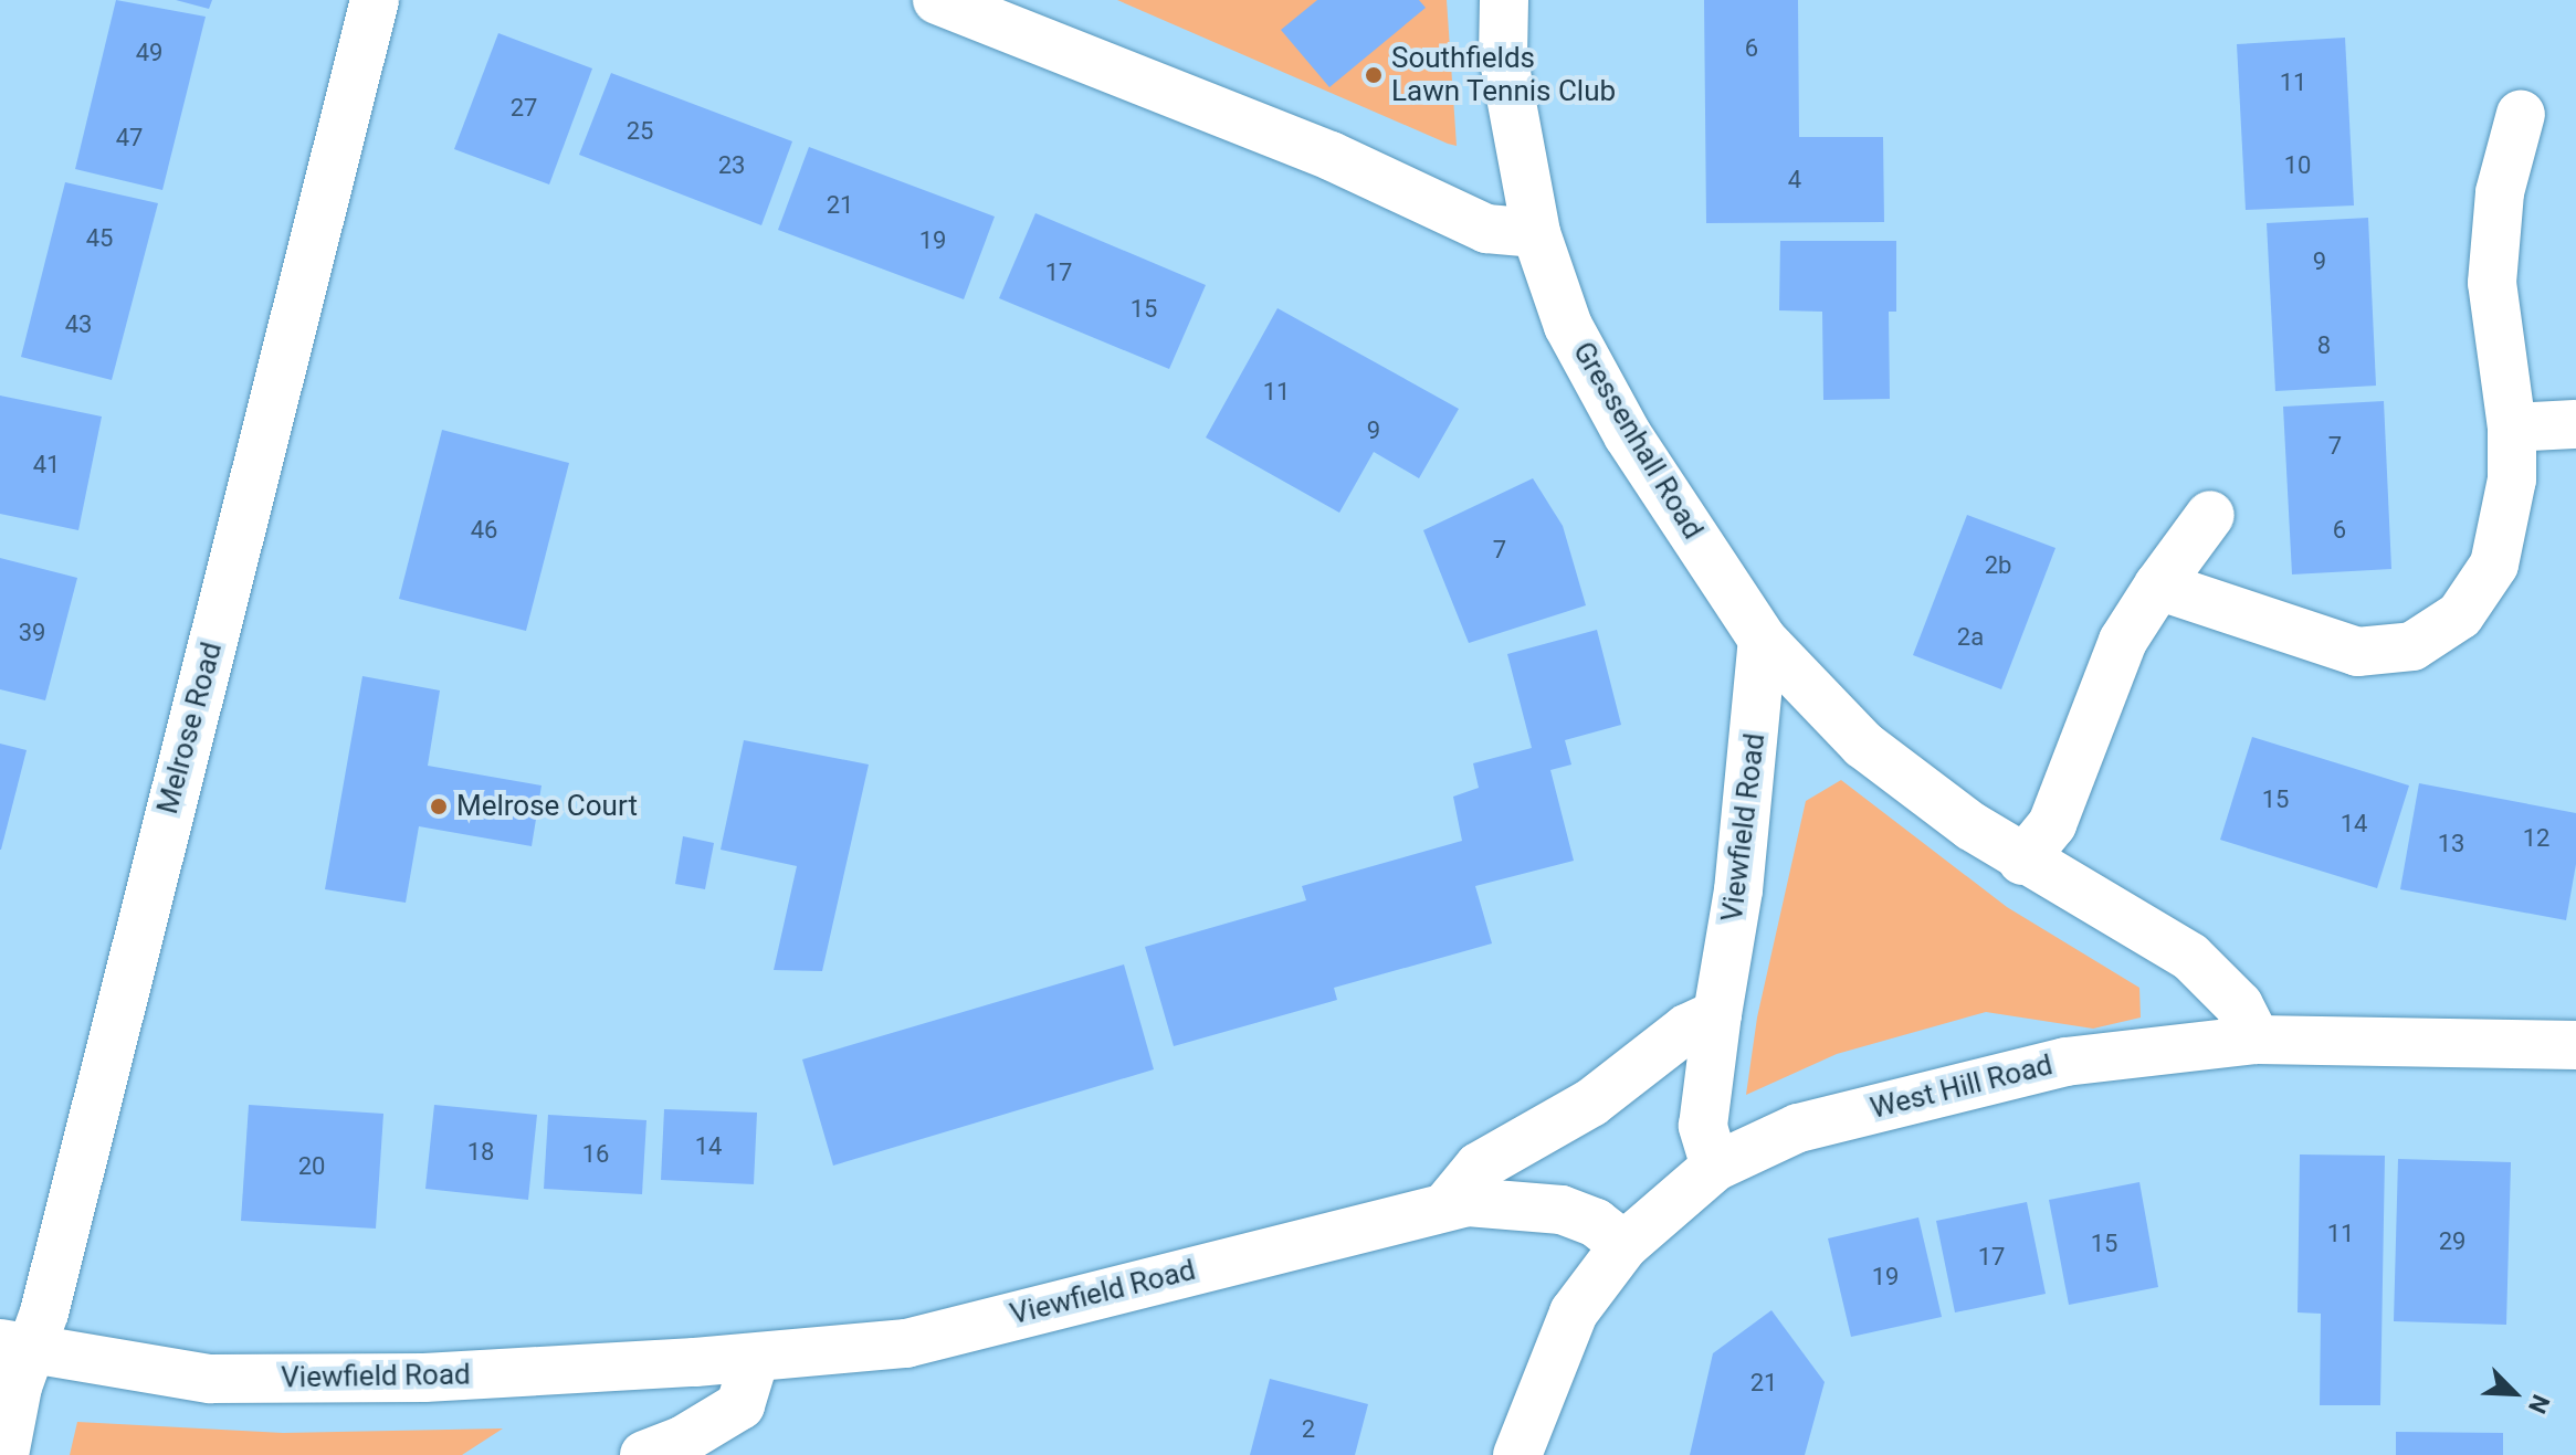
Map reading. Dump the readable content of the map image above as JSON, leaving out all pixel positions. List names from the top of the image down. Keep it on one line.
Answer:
{"streets":{"street":["Gressenhall Road","Melrose Road","Viewfield Road","West Hill Road"]},"crossings":[["Gressenhall Road","Viewfield Road"],["Gressenhall Road","West Hill Road"],["Melrose Road","Viewfield Road"],["Viewfield Road","West Hill Road"]],"places":["Southfields Lawn Tennis Club","Melrose Court"],"house_numbers":["6","49","11","27","25","47","23","10","4","21","45","19","9","17","15","43","8","11","9","7","41","46","6","7","2b","39","2a","15","14","12","13","14","18","16","20","11","29","15","17","19","21","2"],"north":"bottom right"}
